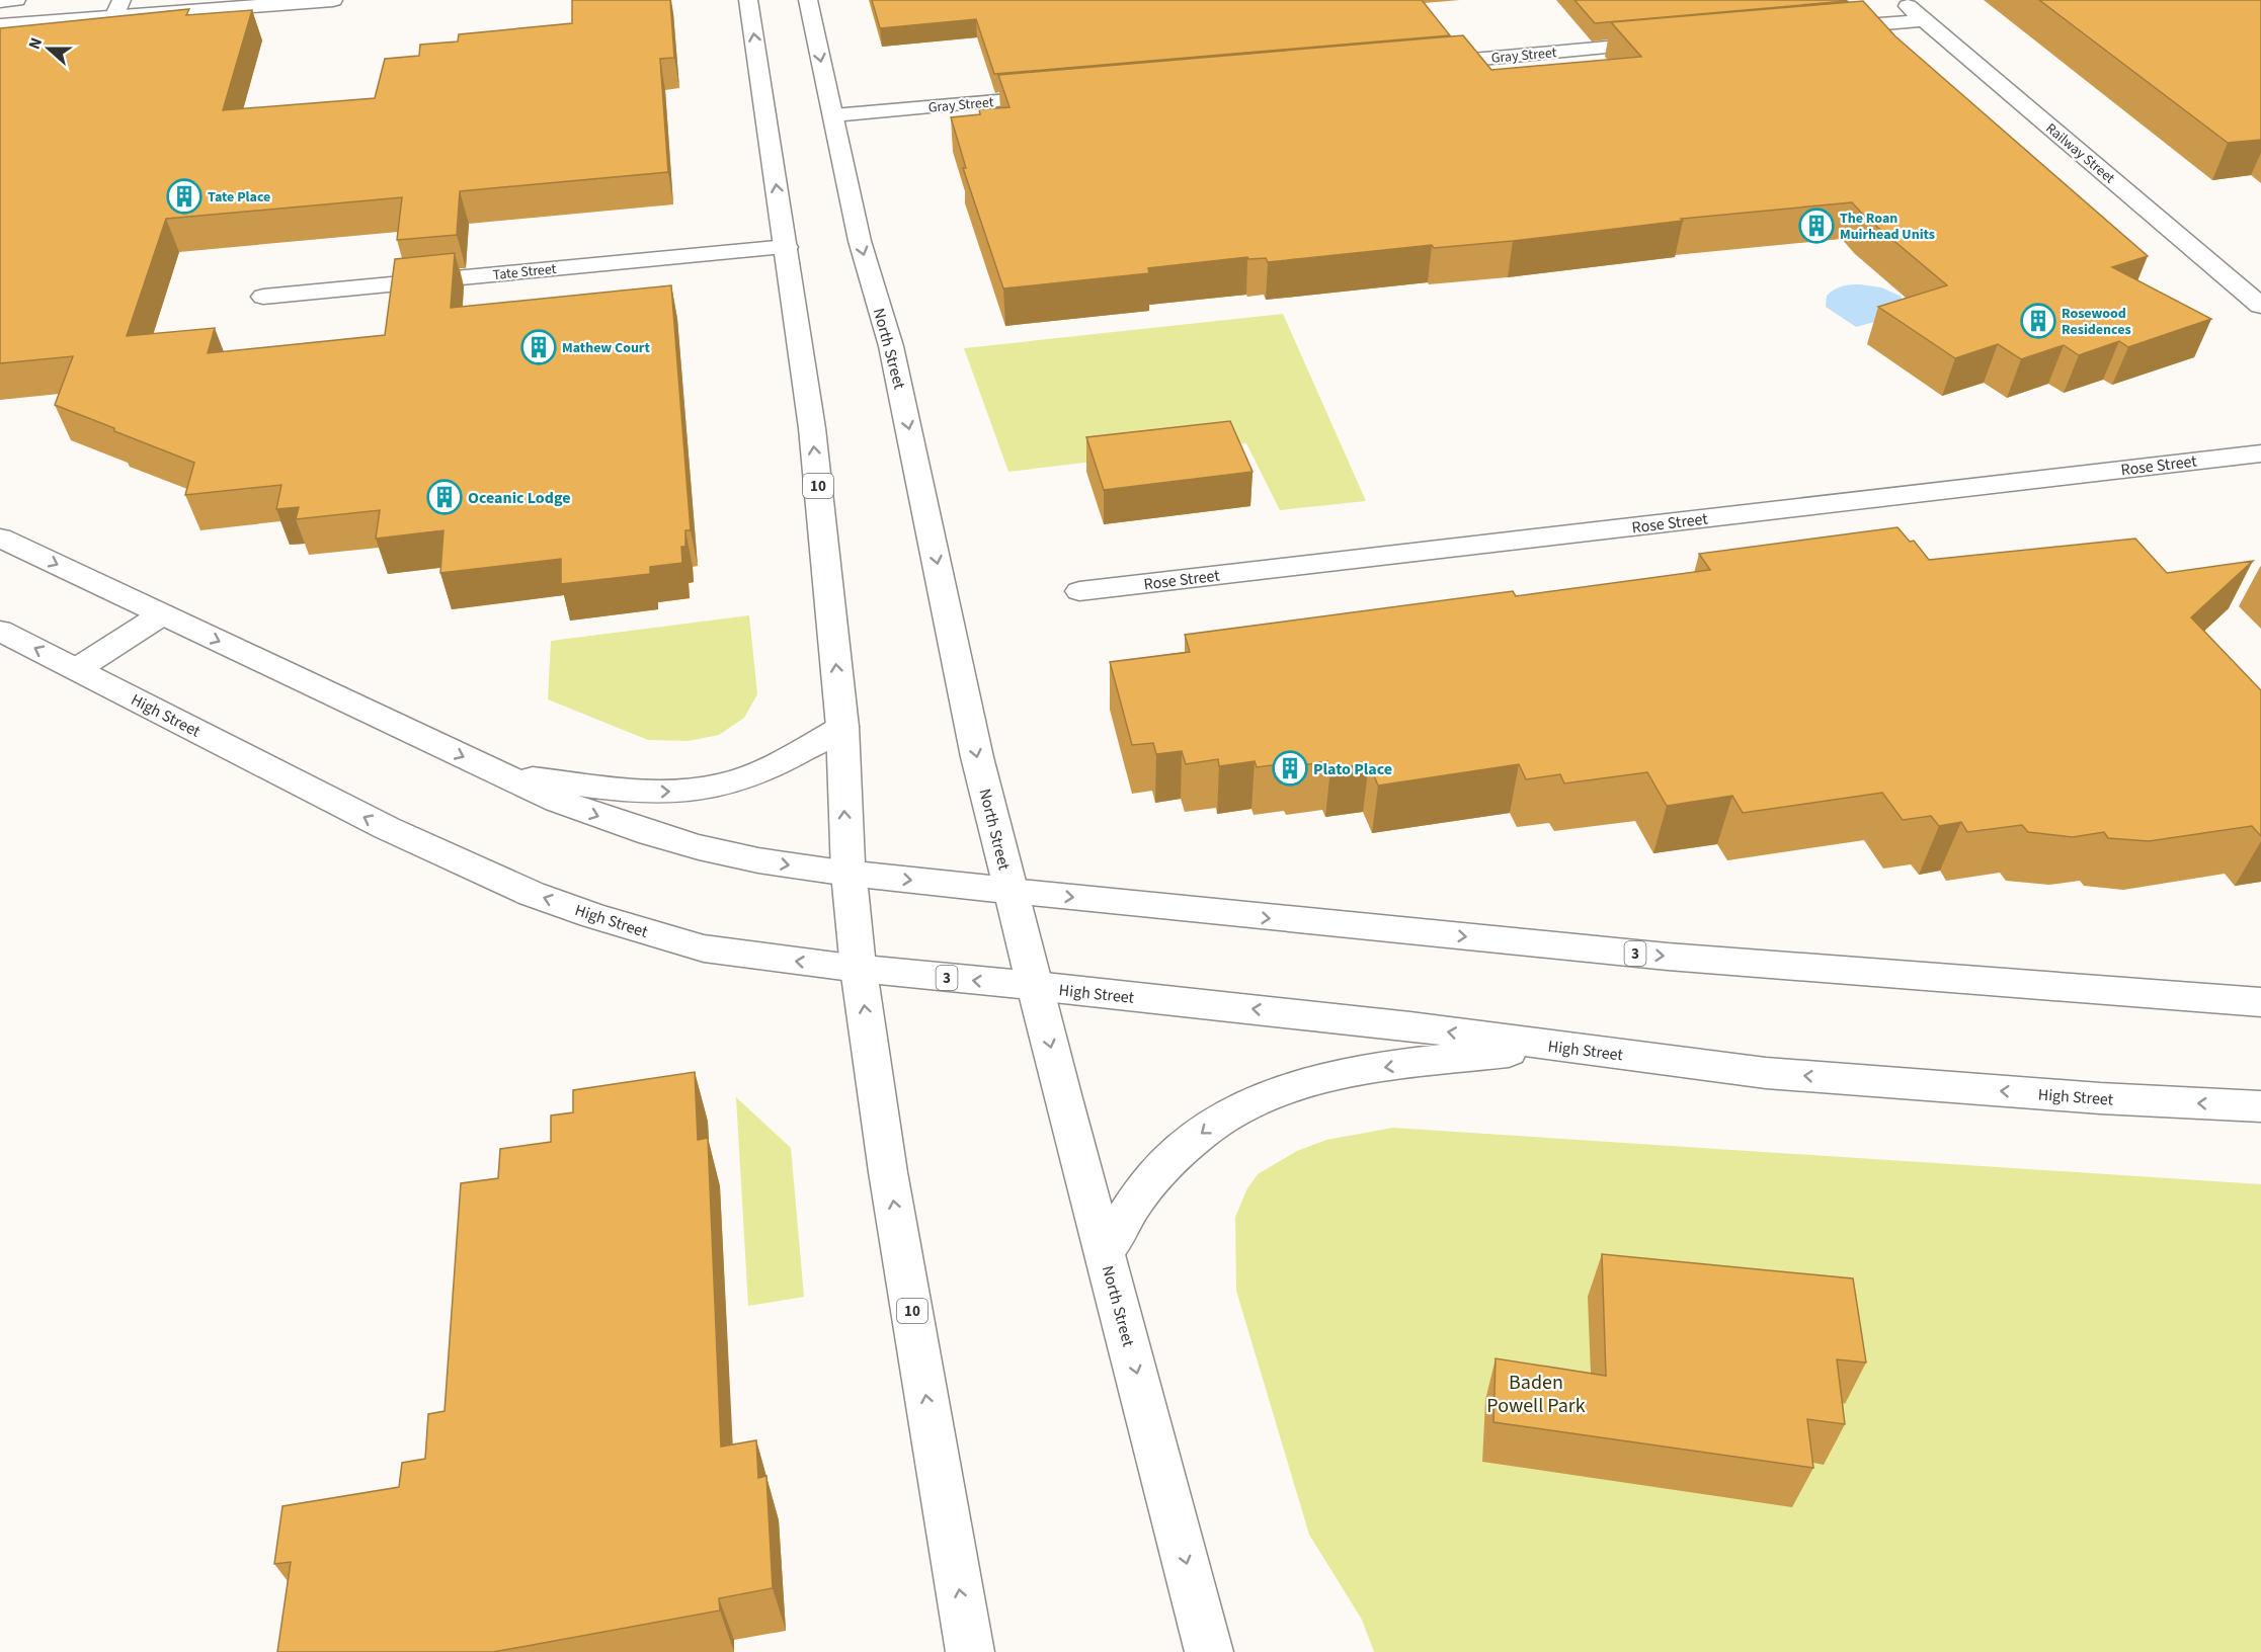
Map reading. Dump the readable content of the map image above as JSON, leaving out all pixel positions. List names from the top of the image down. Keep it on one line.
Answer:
{"streets":{"main road":["Gray Street","Railway Street","Tate Street","North Street","Rose Street","10","High Street","3"]},"crossings":[["Gray Street","North Street"],["Tate Street","10"],["North Street","High Street"],["North Street","3"],["10","High Street"],["10","3"]],"parks":["Baden Powell Park"],"places":{"building":["Tate Place","The Roan Muirhead Units","Rosewood Residences","Mathew Court","Oceanic Lodge","Plato Place"]},"north":"left"}
